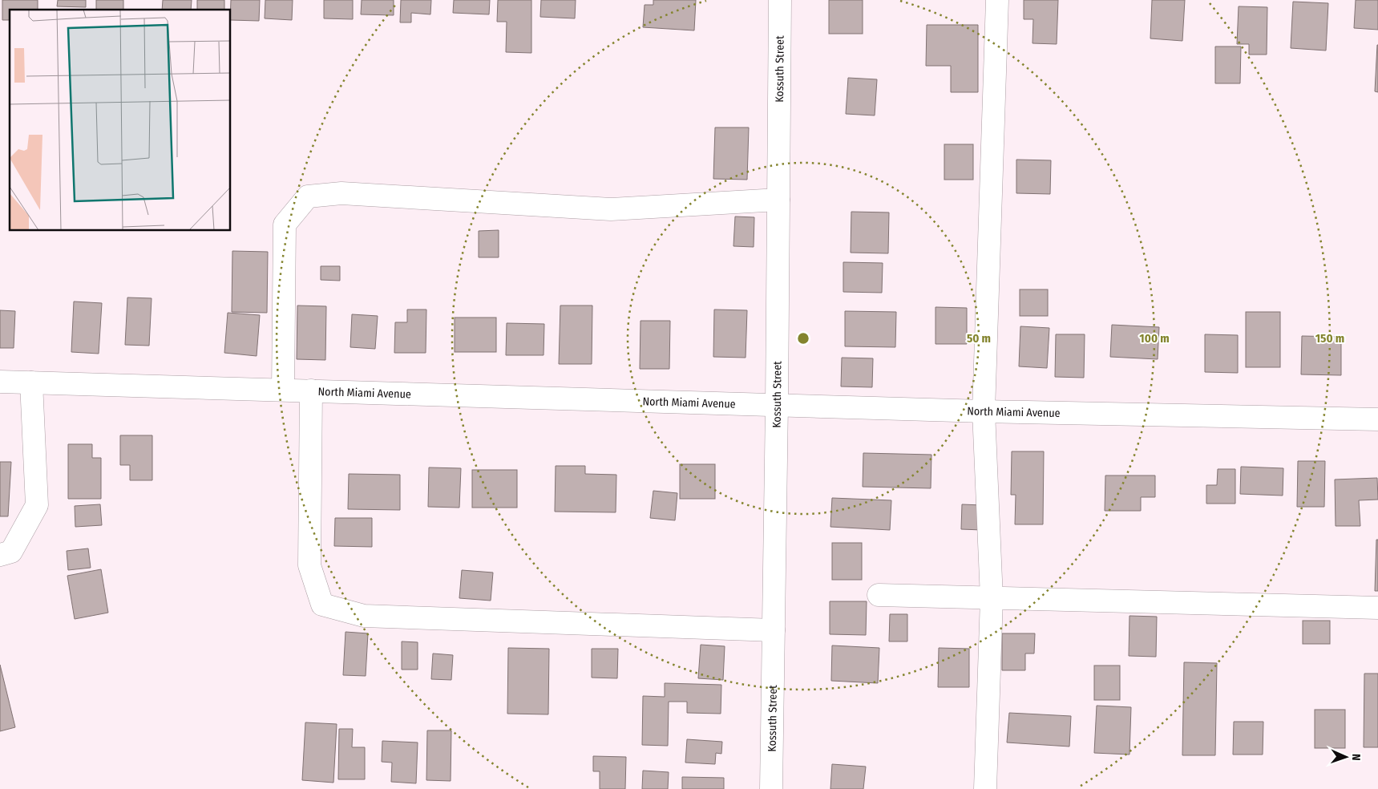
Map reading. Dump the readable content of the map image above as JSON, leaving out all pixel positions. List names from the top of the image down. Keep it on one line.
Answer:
{"streets":{"street":["Kossuth Street","North Miami Avenue"]},"crossings":[["Kossuth Street","North Miami Avenue"]],"north":"right","rings":["50 m","100 m","150 m"]}
